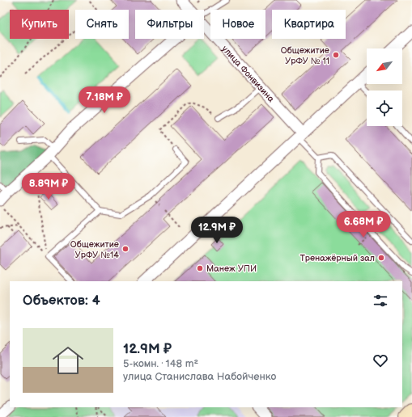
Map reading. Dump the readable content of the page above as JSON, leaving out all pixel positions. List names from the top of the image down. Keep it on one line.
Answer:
{"streets":{"street":["улица Фонвизина"]},"places":["Общежитие УрФУ № 11","Общежитие УрФУ №14","Тренажёрный зал","Манеж УПИ"],"north":"bottom left","page":{"chip":["Купить","Снять","Фильтры","Новое","Квартира"],"price":["7.18M ₽","8.89M ₽","6.68M ₽","12.9M ₽"],"heading":"Объектов: 4","list":[{"name":"12.9M ₽","note":"5-комн. · 148 m² · улица Станислава Набойченко"}]}}
